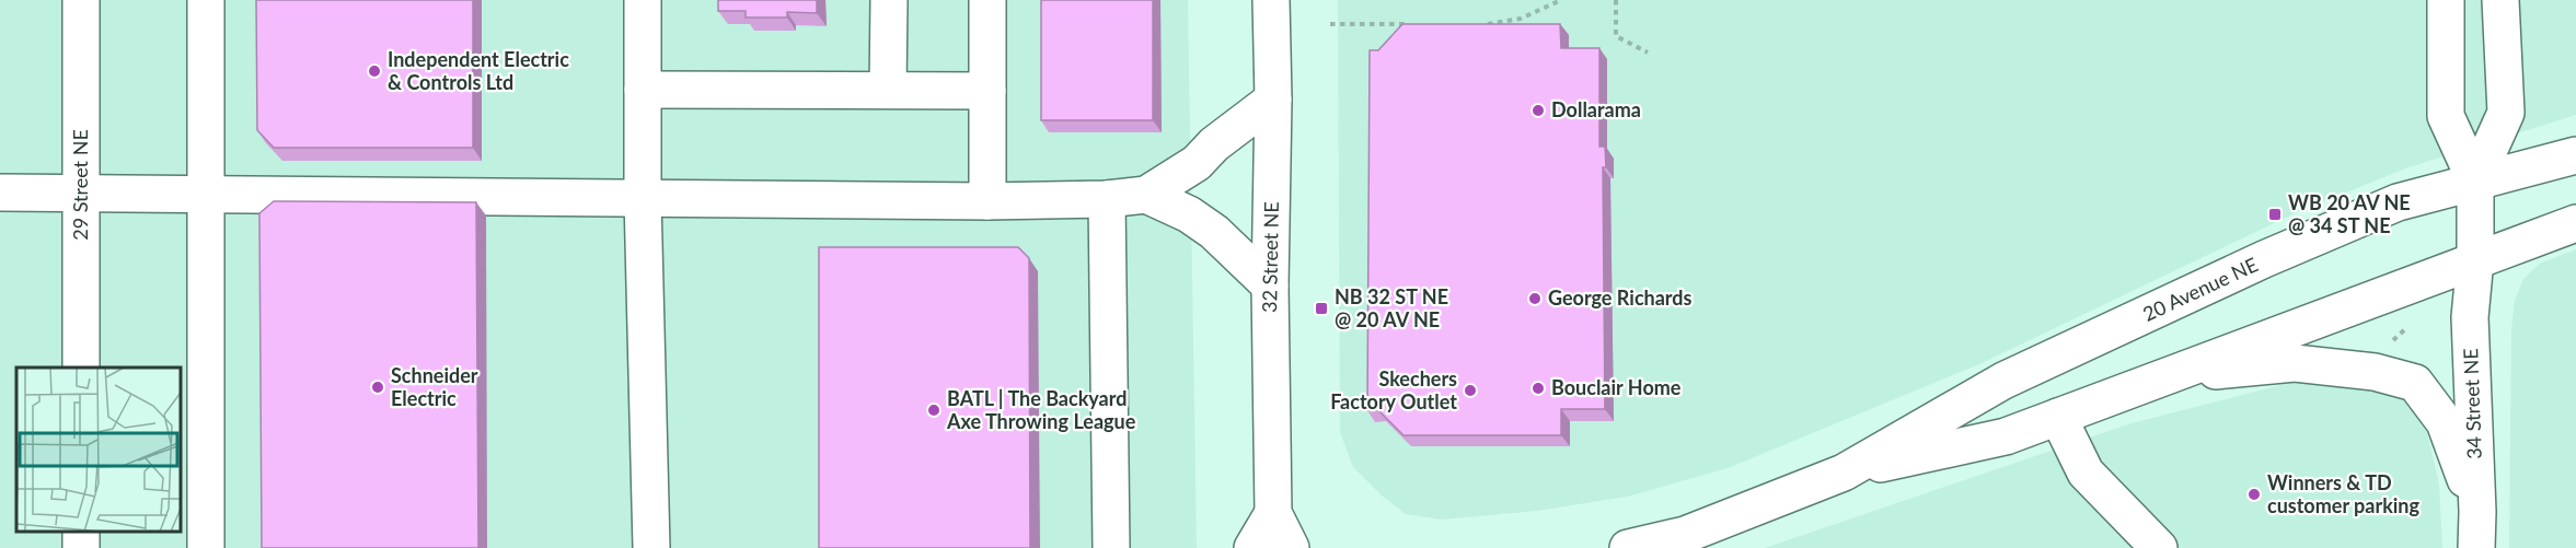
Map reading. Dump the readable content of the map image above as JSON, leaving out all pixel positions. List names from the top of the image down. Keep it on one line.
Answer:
{"streets":{"street":["29 Street NE","32 Street NE","20 Avenue NE","34 Street NE"]},"crossings":[["20 Avenue NE","34 Street NE"]],"places":{"other":["Independent Electric & Controls Ltd","Dollarama","George Richards","Schneider Electric","Bouclair Home","Skechers Factory Outlet","BATL | The Backyard Axe Throwing League","Winners & TD customer parking"],"transit":["WB 20 AV NE @ 34 ST NE","NB 32 ST NE @ 20 AV NE"]}}
